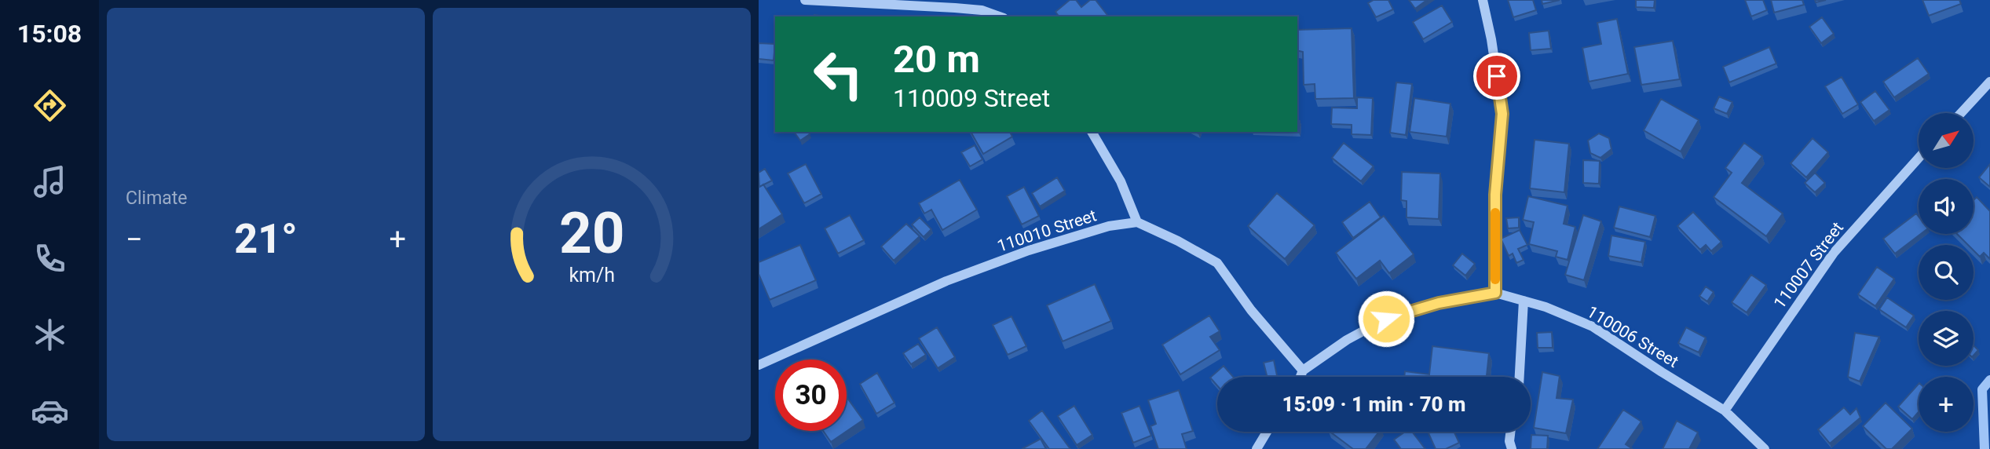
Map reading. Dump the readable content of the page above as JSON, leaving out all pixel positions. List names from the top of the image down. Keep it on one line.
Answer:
{"streets":{"street":["110010 Street","110007 Street","110006 Street"]},"crossings":[["110007 Street","110006 Street"]],"north":"top right","page":{"tabs":"15:08","tile":"Climate","turn":["20 m","110009 Street"],"map_buttons":"+","heat":["−","21°","+"],"limit":"30","trip":"15:09 · 1 min · 70 m","gauge":["20","km/h"]}}
